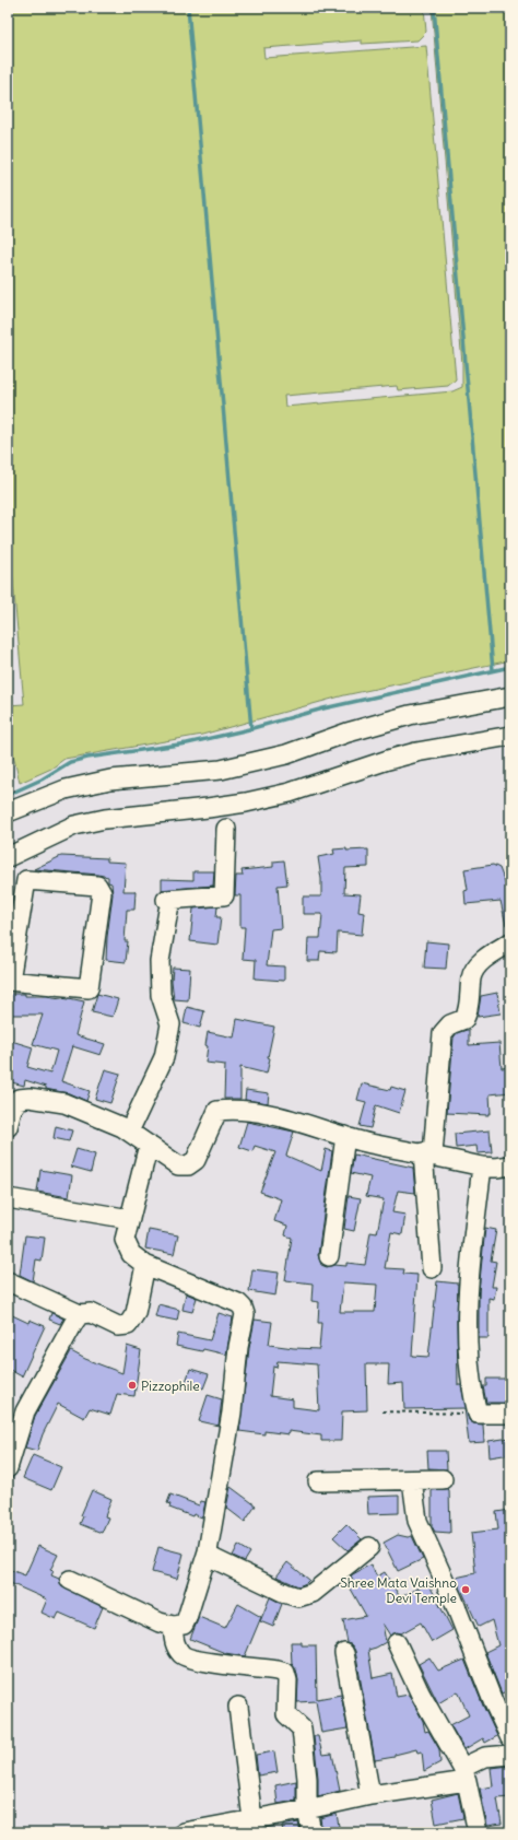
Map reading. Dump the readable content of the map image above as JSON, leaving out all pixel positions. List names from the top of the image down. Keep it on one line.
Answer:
{"places":["Pizzophile","Shree Mata Vaishno Devi Temple"]}
